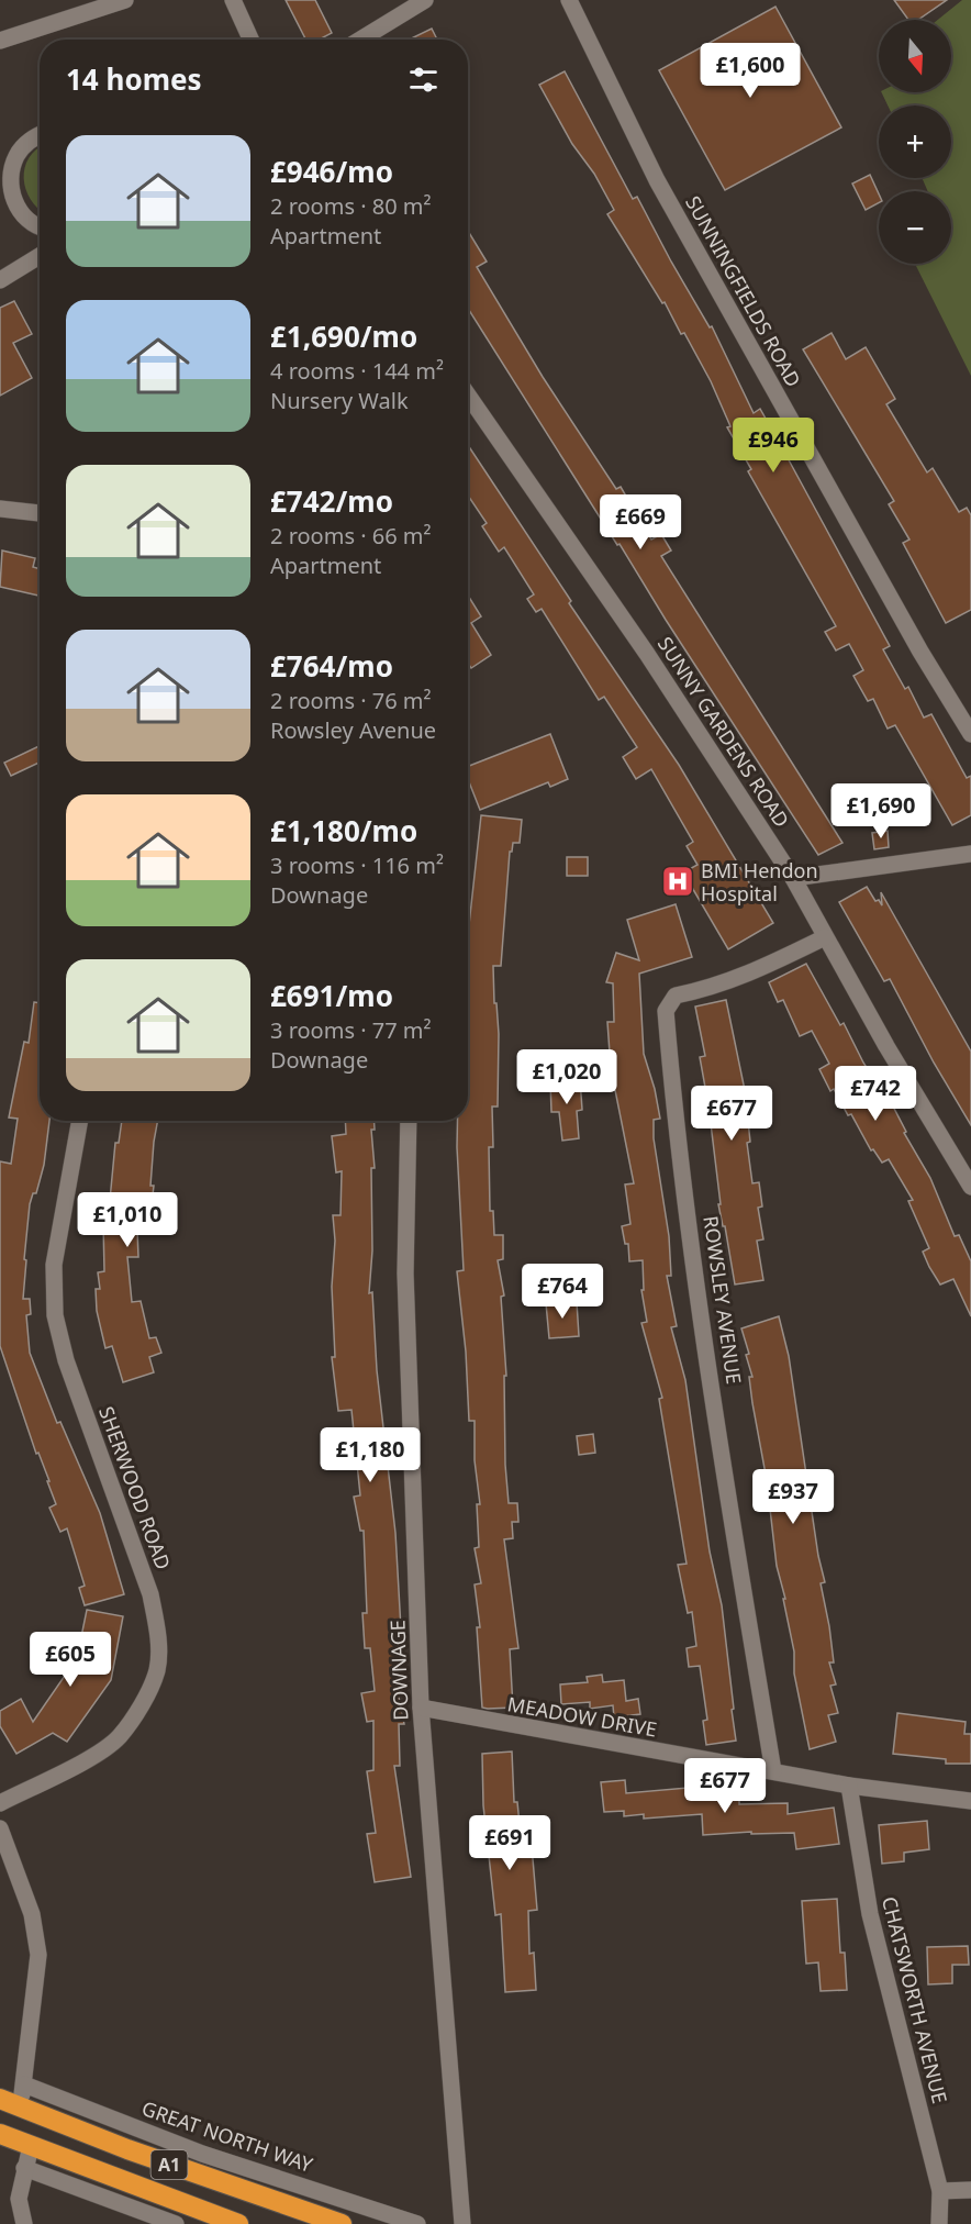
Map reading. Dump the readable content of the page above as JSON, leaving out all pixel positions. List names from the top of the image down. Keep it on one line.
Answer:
{"streets":{"highway":["A1"],"street":["SUNNINGFIELDS ROAD","SUNNY GARDENS ROAD","ROWSLEY AVENUE","SHERWOOD ROAD","DOWNAGE","MEADOW DRIVE","CHATSWORTH AVENUE","GREAT NORTH WAY"]},"crossings":[["SUNNY GARDENS ROAD","ROWSLEY AVENUE"],["ROWSLEY AVENUE","MEADOW DRIVE"],["DOWNAGE","MEADOW DRIVE"],["MEADOW DRIVE","CHATSWORTH AVENUE"]],"places":{"hospital":["BMI Hendon Hospital"]},"north":"bottom","page":{"map_buttons":["+","−"],"heading":"14 homes","price":["£1,600","£946","£669","£1,690","£1,020","£742","£677","£1,010","£764","£1,180","£937","£605","£677","£691"],"list":[{"name":"£946/mo","note":"2 rooms · 80 m² · Apartment"},{"name":"£1,690/mo","note":"4 rooms · 144 m² · Nursery Walk"},{"name":"£742/mo","note":"2 rooms · 66 m² · Apartment"},{"name":"£764/mo","note":"2 rooms · 76 m² · Rowsley Avenue"},{"name":"£1,180/mo","note":"3 rooms · 116 m² · Downage"},{"name":"£691/mo","note":"3 rooms · 77 m² · Downage"}]}}
